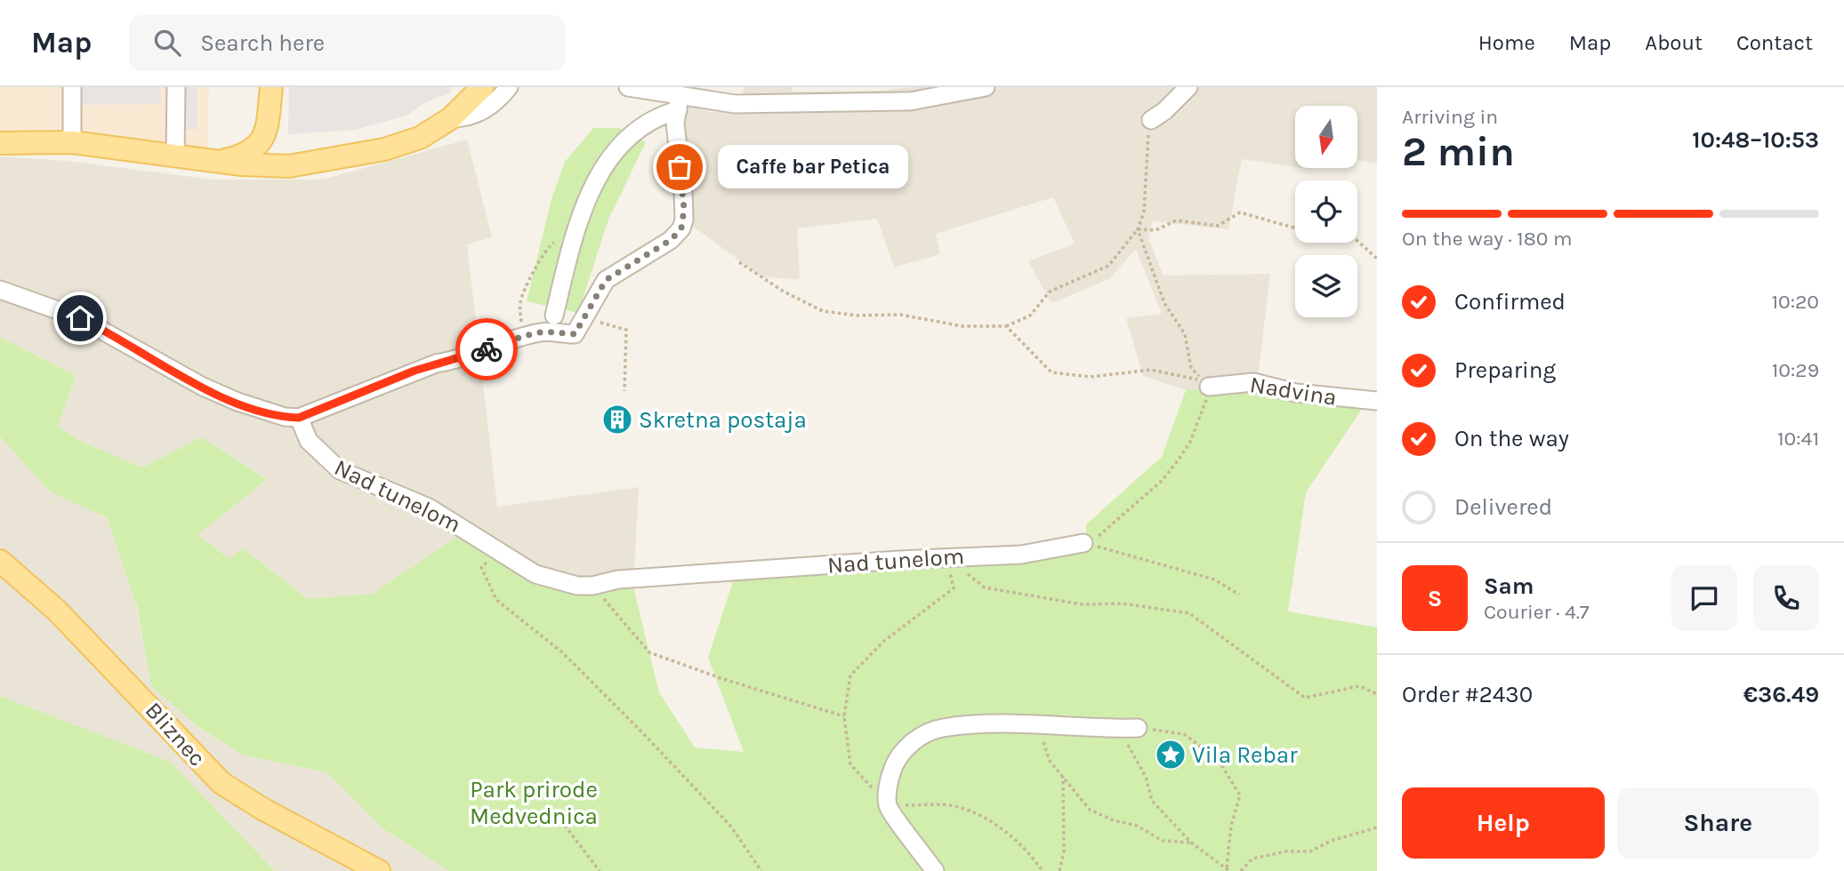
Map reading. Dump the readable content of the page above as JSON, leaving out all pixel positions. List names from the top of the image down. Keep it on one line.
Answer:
{"streets":{"main road":["Bliznec"],"street":["Nadvina","Nad tunelom"]},"parks":["Park prirode Medvednica"],"places":{"other":["Caffe bar Petica"],"building":["Skretna postaja"],"place":["Vila Rebar"]},"north":"bottom","page":{"header":"Map","search":"Search here","nav":["Home","Map","About","Contact"],"heading":["2 min","Arriving in","10:48–10:53"],"panel":["Sam","Courier · 4.7","Order #2430","€36.49"],"bubble":"Caffe bar Petica","bar":"On the way · 180 m","list":[["Confirmed","10:20"],["Preparing","10:29"],["On the way","10:41"],"Delivered"],"round":"S","buttons":["Help","Share"]}}
